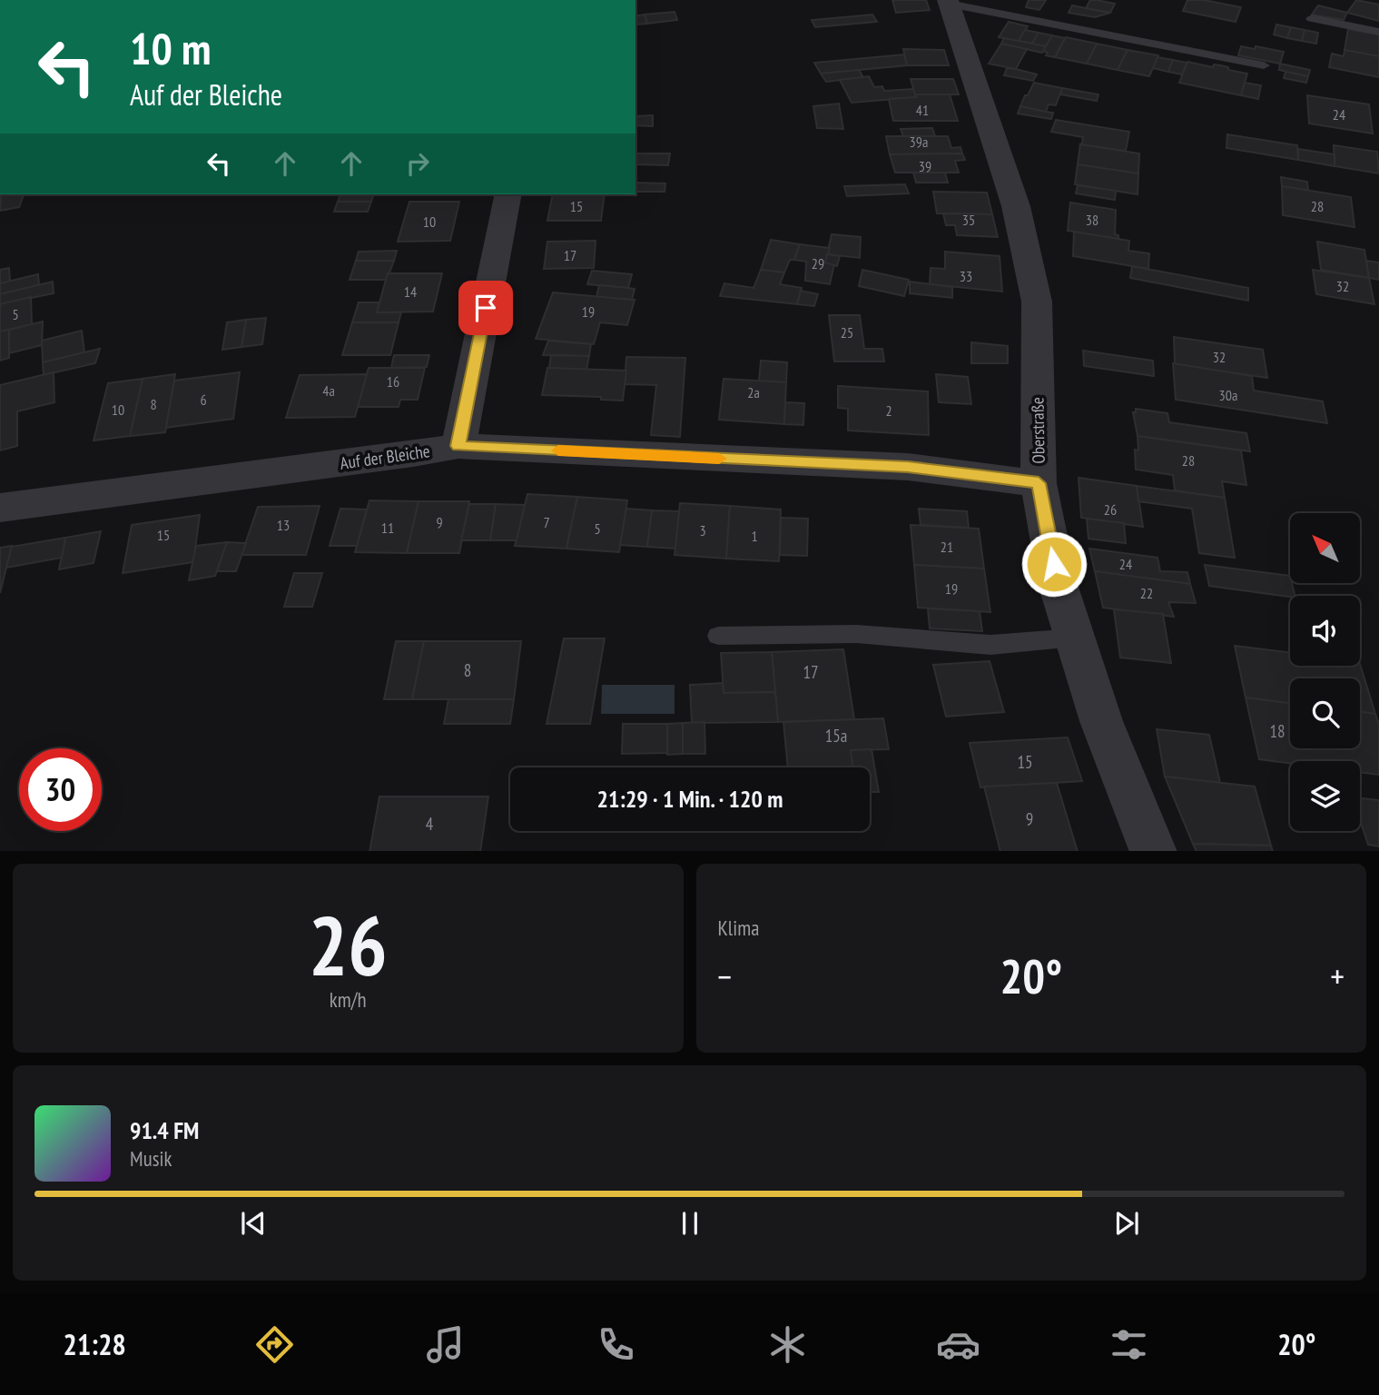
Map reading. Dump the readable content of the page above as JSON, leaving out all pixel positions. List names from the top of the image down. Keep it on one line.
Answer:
{"streets":{"street":["Oberstraße","Auf der Bleiche"]},"crossings":[["Oberstraße","Auf der Bleiche"]],"house_numbers":["41","24","39a","39","15","28","35","38","10","17","29","33","32","14","19","5","25","32","16","4a","2a","30a","6","8","10","2","28","26","9","7","13","11","5","3","15","1","21","24","19","22","8","17","18","15a","15","9","4"],"north":"top left","page":{"turn":["10 m","Auf der Bleiche"],"limit":"30","trip":"21:29 · 1 Min. · 120 m","tile":[["26","km/h"],"Klima"],"heat":["−","20°","+"],"song":["91.4 FM","Musik"],"tabs":["21:28","20°"]}}
